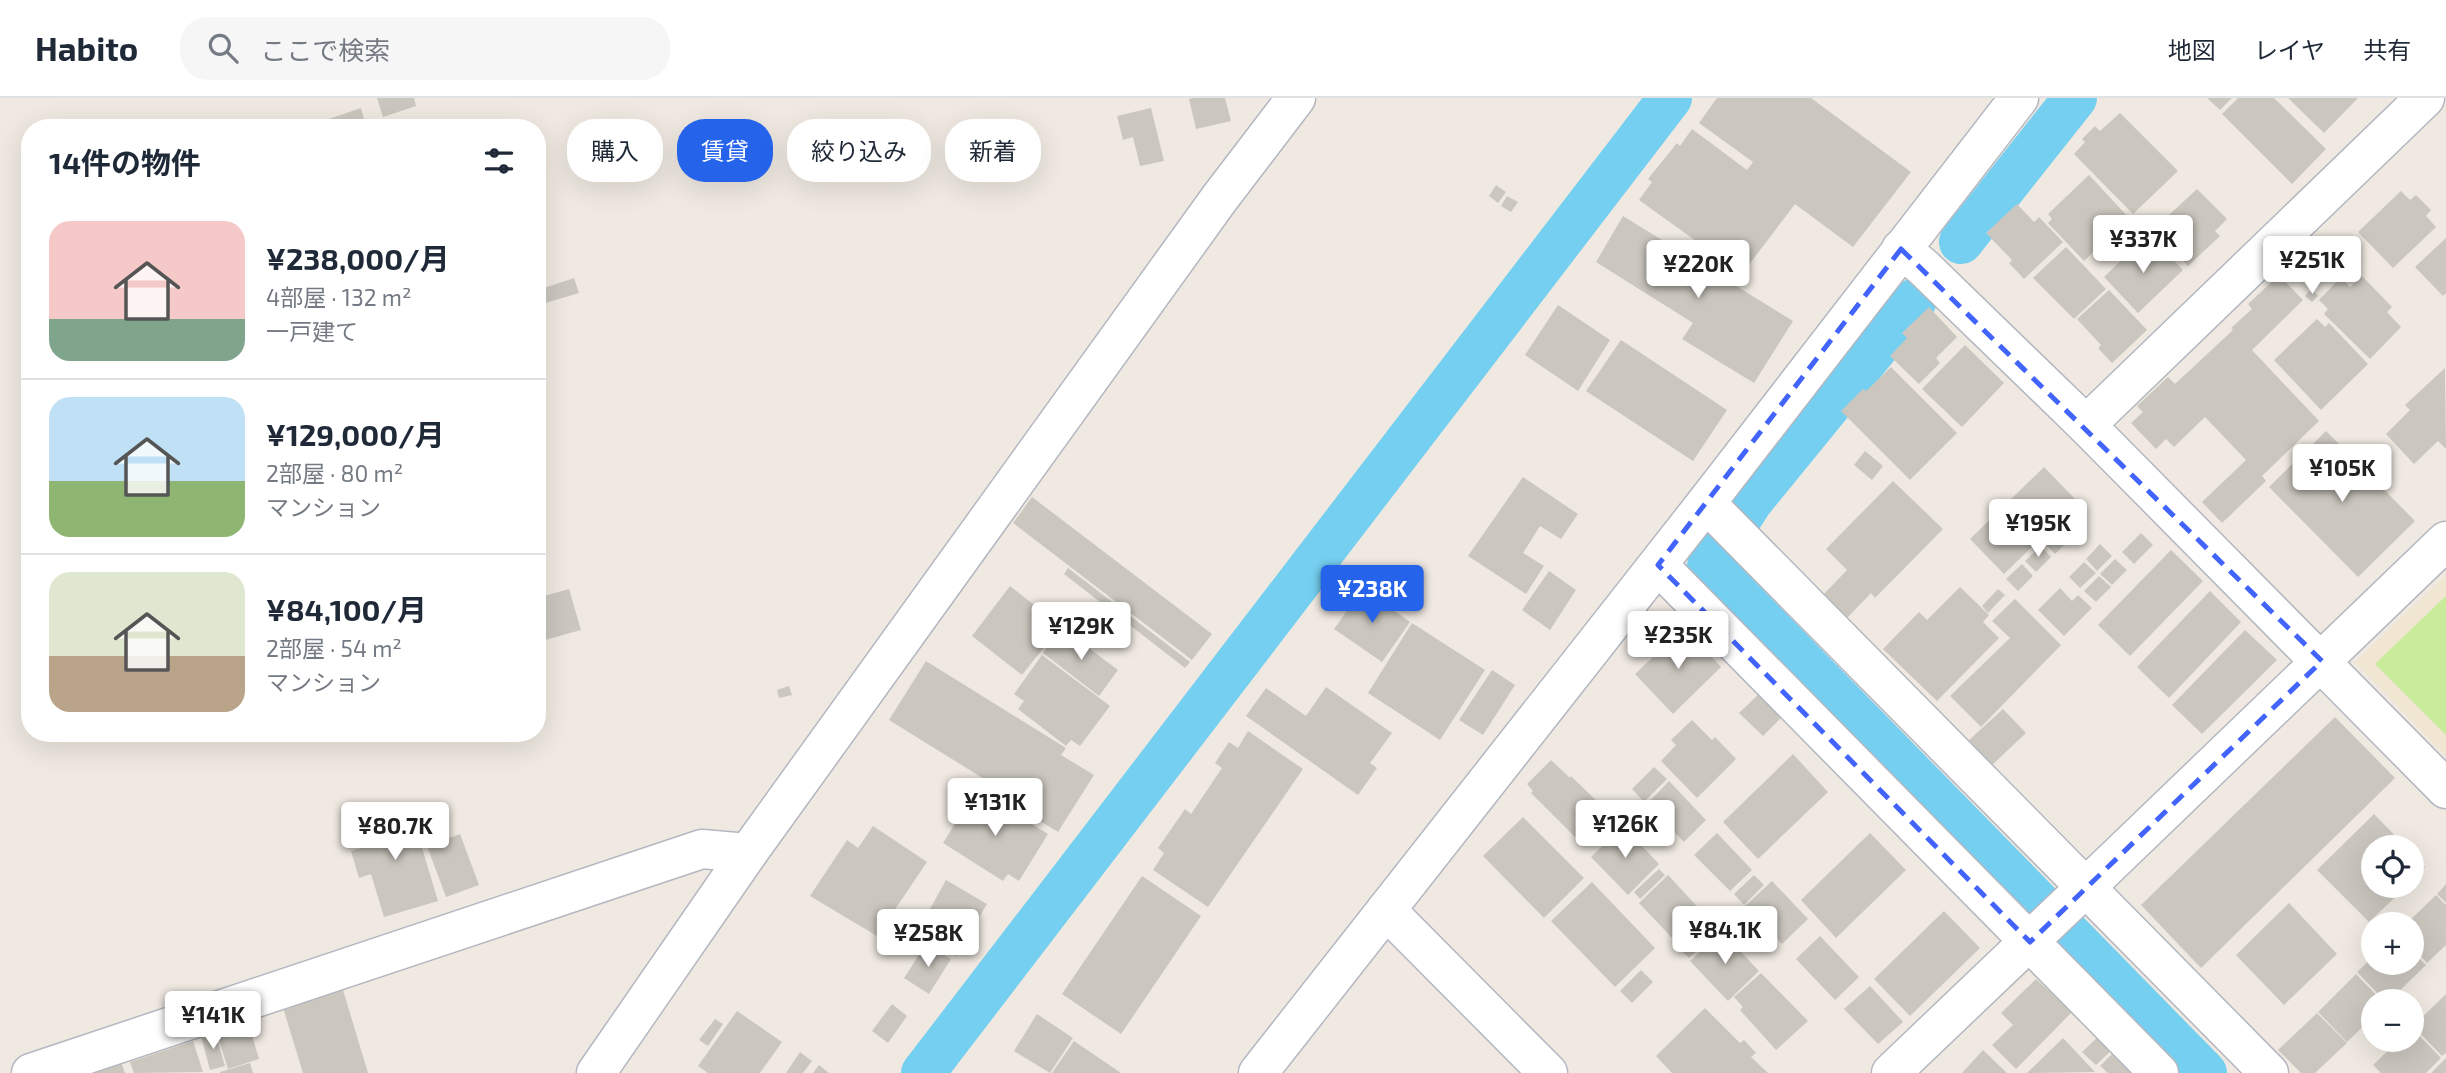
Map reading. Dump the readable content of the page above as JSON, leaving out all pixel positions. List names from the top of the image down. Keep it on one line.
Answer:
{"page":{"header":"Habito","search":"ここで検索","nav":["地図","レイヤ","共有"],"chip":["購入","賃貸","絞り込み","新着"],"heading":"14件の物件","list":[{"name":"¥238,000/月","note":"4部屋 · 132 m² · 一戸建て"},{"name":"¥129,000/月","note":"2部屋 · 80 m² · マンション"},{"name":"¥84,100/月","note":"2部屋 · 54 m² · マンション"}],"price":["¥337K","¥251K","¥220K","¥105K","¥195K","¥238K","¥129K","¥235K","¥131K","¥126K","¥80.7K","¥84.1K","¥258K","¥141K"],"map_buttons":["+","−"]}}
